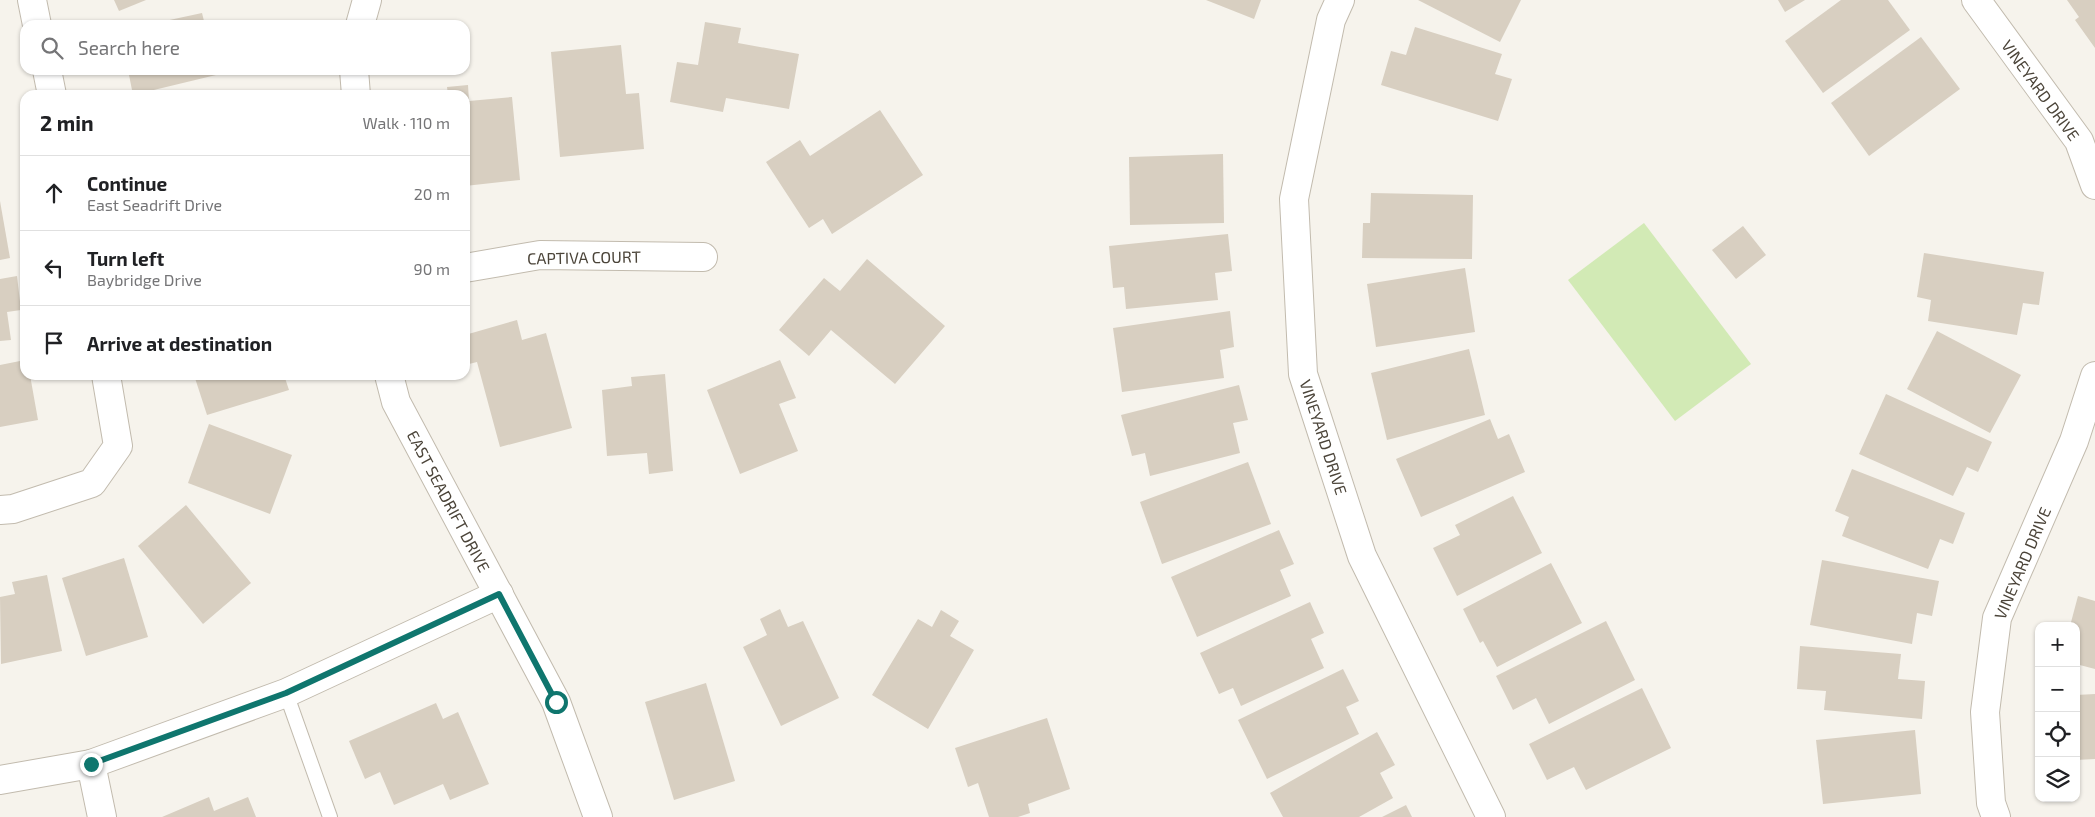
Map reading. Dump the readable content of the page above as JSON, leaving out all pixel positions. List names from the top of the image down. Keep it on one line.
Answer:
{"streets":{"street":["VINEYARD DRIVE","CAPTIVA COURT","EAST SEADRIFT DRIVE"]},"page":{"search":"Search here","heading":["2 min","Walk · 110 m"],"list":[["Continue","East Seadrift Drive","20 m"],["Turn left","Baybridge Drive","90 m"],"Arrive at destination"],"map_buttons":["+","−"]}}
